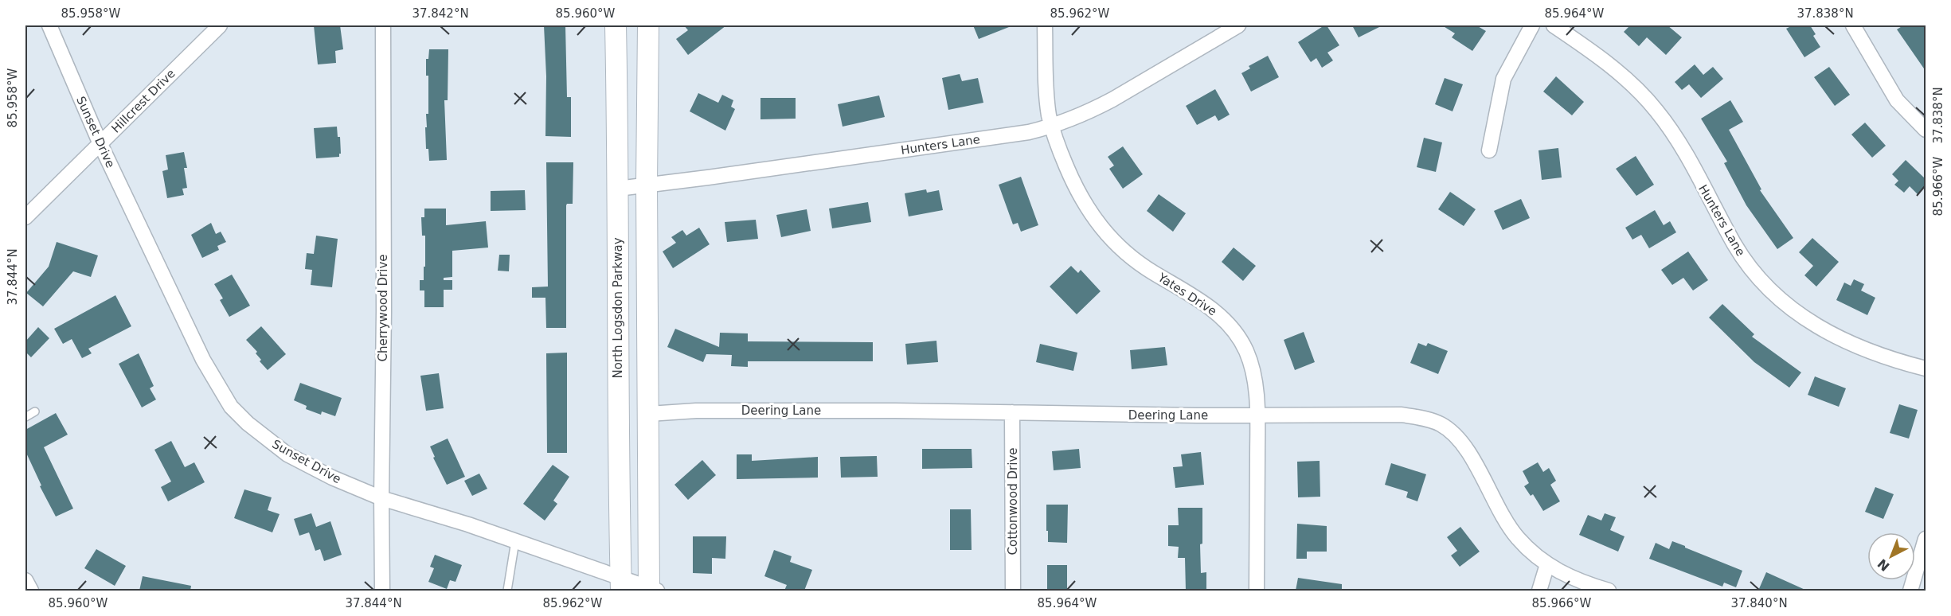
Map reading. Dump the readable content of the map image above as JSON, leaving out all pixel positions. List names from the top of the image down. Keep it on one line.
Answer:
{"streets":{"main road":["North Logsdon Parkway"],"street":["Hillcrest Drive","Sunset Drive","Hunters Lane","Yates Drive","Cherrywood Drive","Deering Lane","Cottonwood Drive"]},"crossings":[["Hillcrest Drive","Sunset Drive"],["Sunset Drive","Cherrywood Drive"],["Sunset Drive","North Logsdon Parkway"],["Hunters Lane","Yates Drive"],["Hunters Lane","North Logsdon Parkway"],["Yates Drive","Deering Lane"],["Deering Lane","Cottonwood Drive"]],"north":"bottom left","coordinates":["85.958°W","37.842°N","85.960°W","85.962°W","85.964°W","37.838°N","85.966°W","37.844°N","37.840°N"]}
